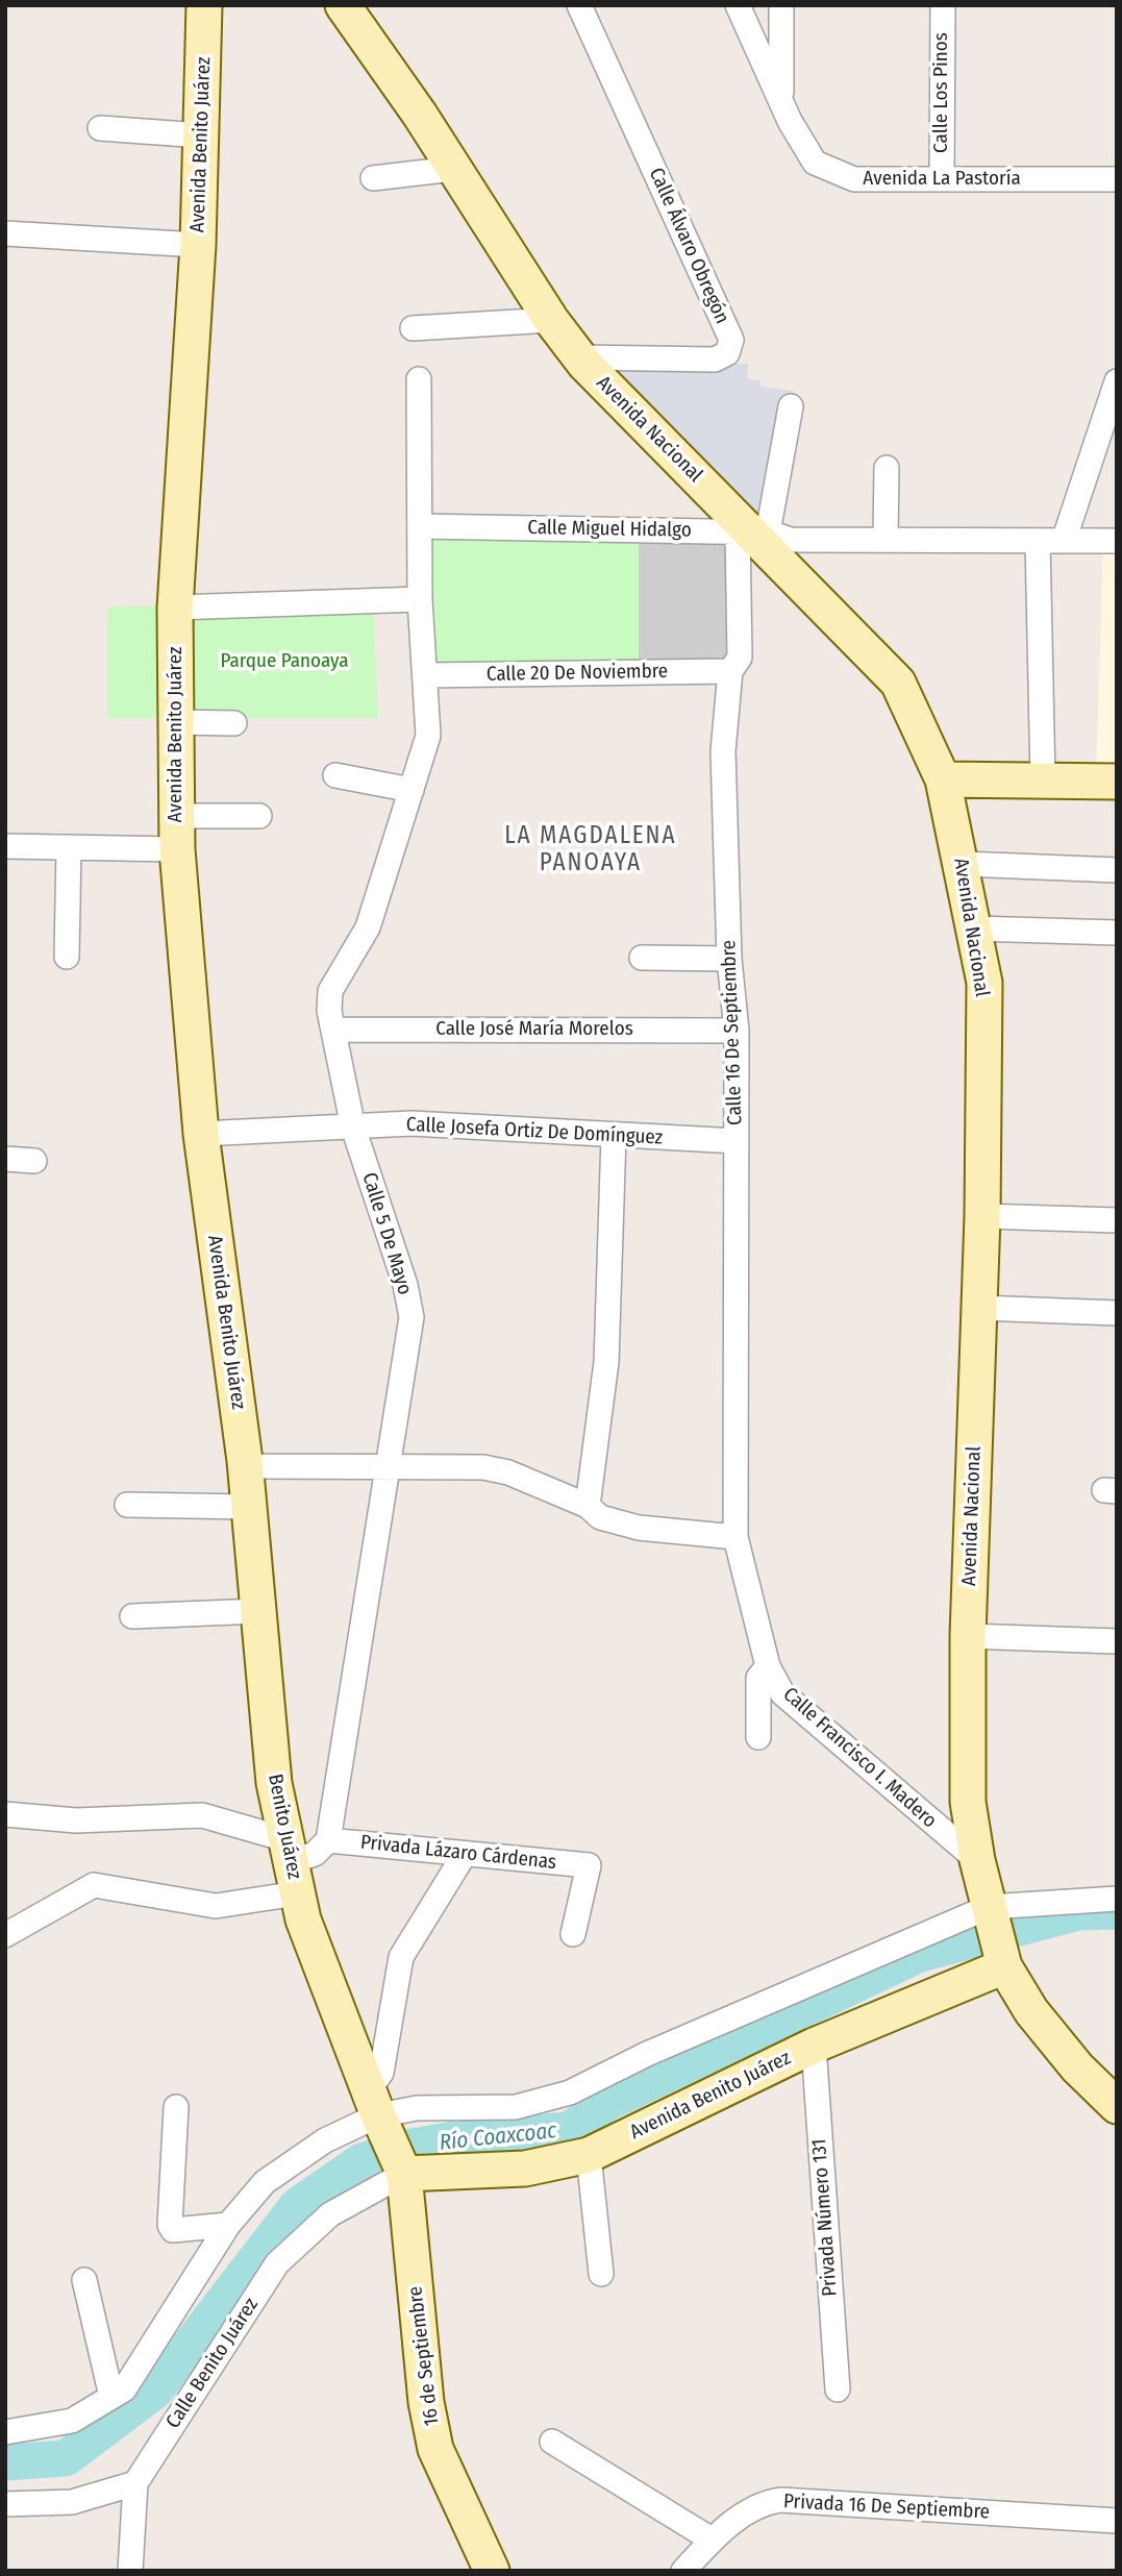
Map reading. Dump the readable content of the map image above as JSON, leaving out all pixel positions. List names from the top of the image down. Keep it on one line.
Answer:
{"streets":{"street":["Calle Los Pinos","Avenida Benito Juárez","Avenida La Pastoría","Calle Álvaro Obregón","Avenida Nacional","Calle Miguel Hidalgo","Calle 20 De Noviembre","Calle José María Morelos","Calle 16 De Septiembre","Calle Josefa Ortiz De Domínguez","Calle 5 De Mayo","Calle Francisco I. Madero","Benito Juárez","Privada Lázaro Cárdenas","Privada Número 131","16 de Septiembre","Calle Benito Juárez","Privada 16 De Septiembre"]},"crossings":[["Calle Los Pinos","Avenida La Pastoría"],["Avenida Benito Juárez","Avenida Nacional"],["Avenida Benito Juárez","Calle Josefa Ortiz De Domínguez"],["Avenida Benito Juárez","Benito Juárez"],["Avenida Benito Juárez","Privada Número 131"],["Avenida Benito Juárez","16 de Septiembre"],["Avenida Benito Juárez","Calle Benito Juárez"],["Calle Álvaro Obregón","Avenida Nacional"],["Avenida Nacional","Calle Miguel Hidalgo"],["Avenida Nacional","Calle 16 De Septiembre"],["Avenida Nacional","Calle Francisco I. Madero"],["Calle Miguel Hidalgo","Calle 16 De Septiembre"],["Calle 20 De Noviembre","Calle 16 De Septiembre"],["Calle 20 De Noviembre","Calle 5 De Mayo"],["Calle José María Morelos","Calle 16 De Septiembre"],["Calle José María Morelos","Calle 5 De Mayo"],["Calle 16 De Septiembre","Calle Josefa Ortiz De Domínguez"],["Calle 16 De Septiembre","Calle Francisco I. Madero"],["Calle Josefa Ortiz De Domínguez","Calle 5 De Mayo"],["Calle 5 De Mayo","Privada Lázaro Cárdenas"],["Benito Juárez","16 de Septiembre"],["Benito Juárez","Calle Benito Juárez"],["16 de Septiembre","Calle Benito Juárez"]],"districts":["LA MAGDALENA PANOAYA"],"water":["Río Coaxcoac"],"parks":["Parque Panoaya"]}
